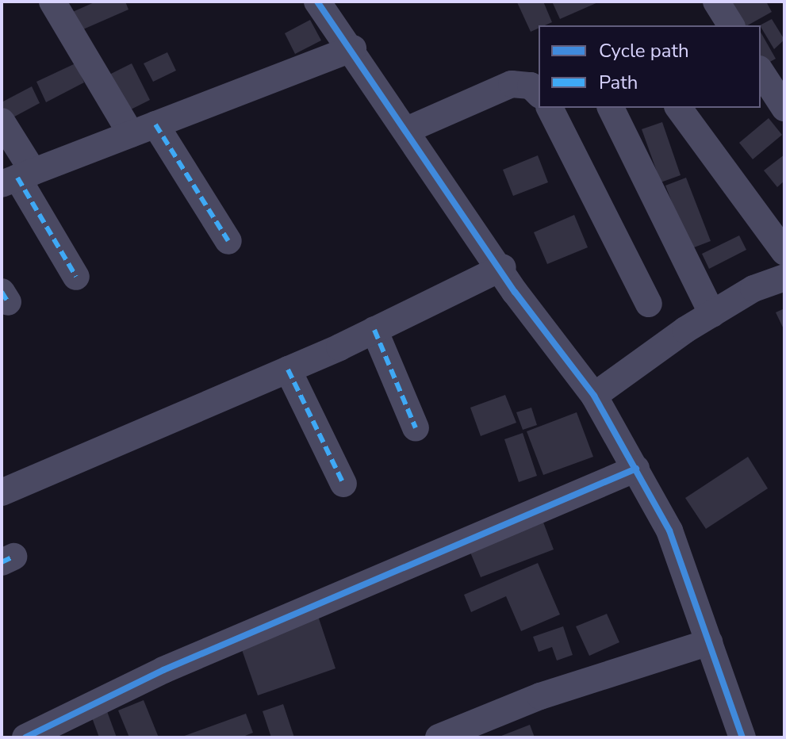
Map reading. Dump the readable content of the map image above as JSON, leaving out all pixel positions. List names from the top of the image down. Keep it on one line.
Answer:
{"legend":["Cycle path","Path"]}
